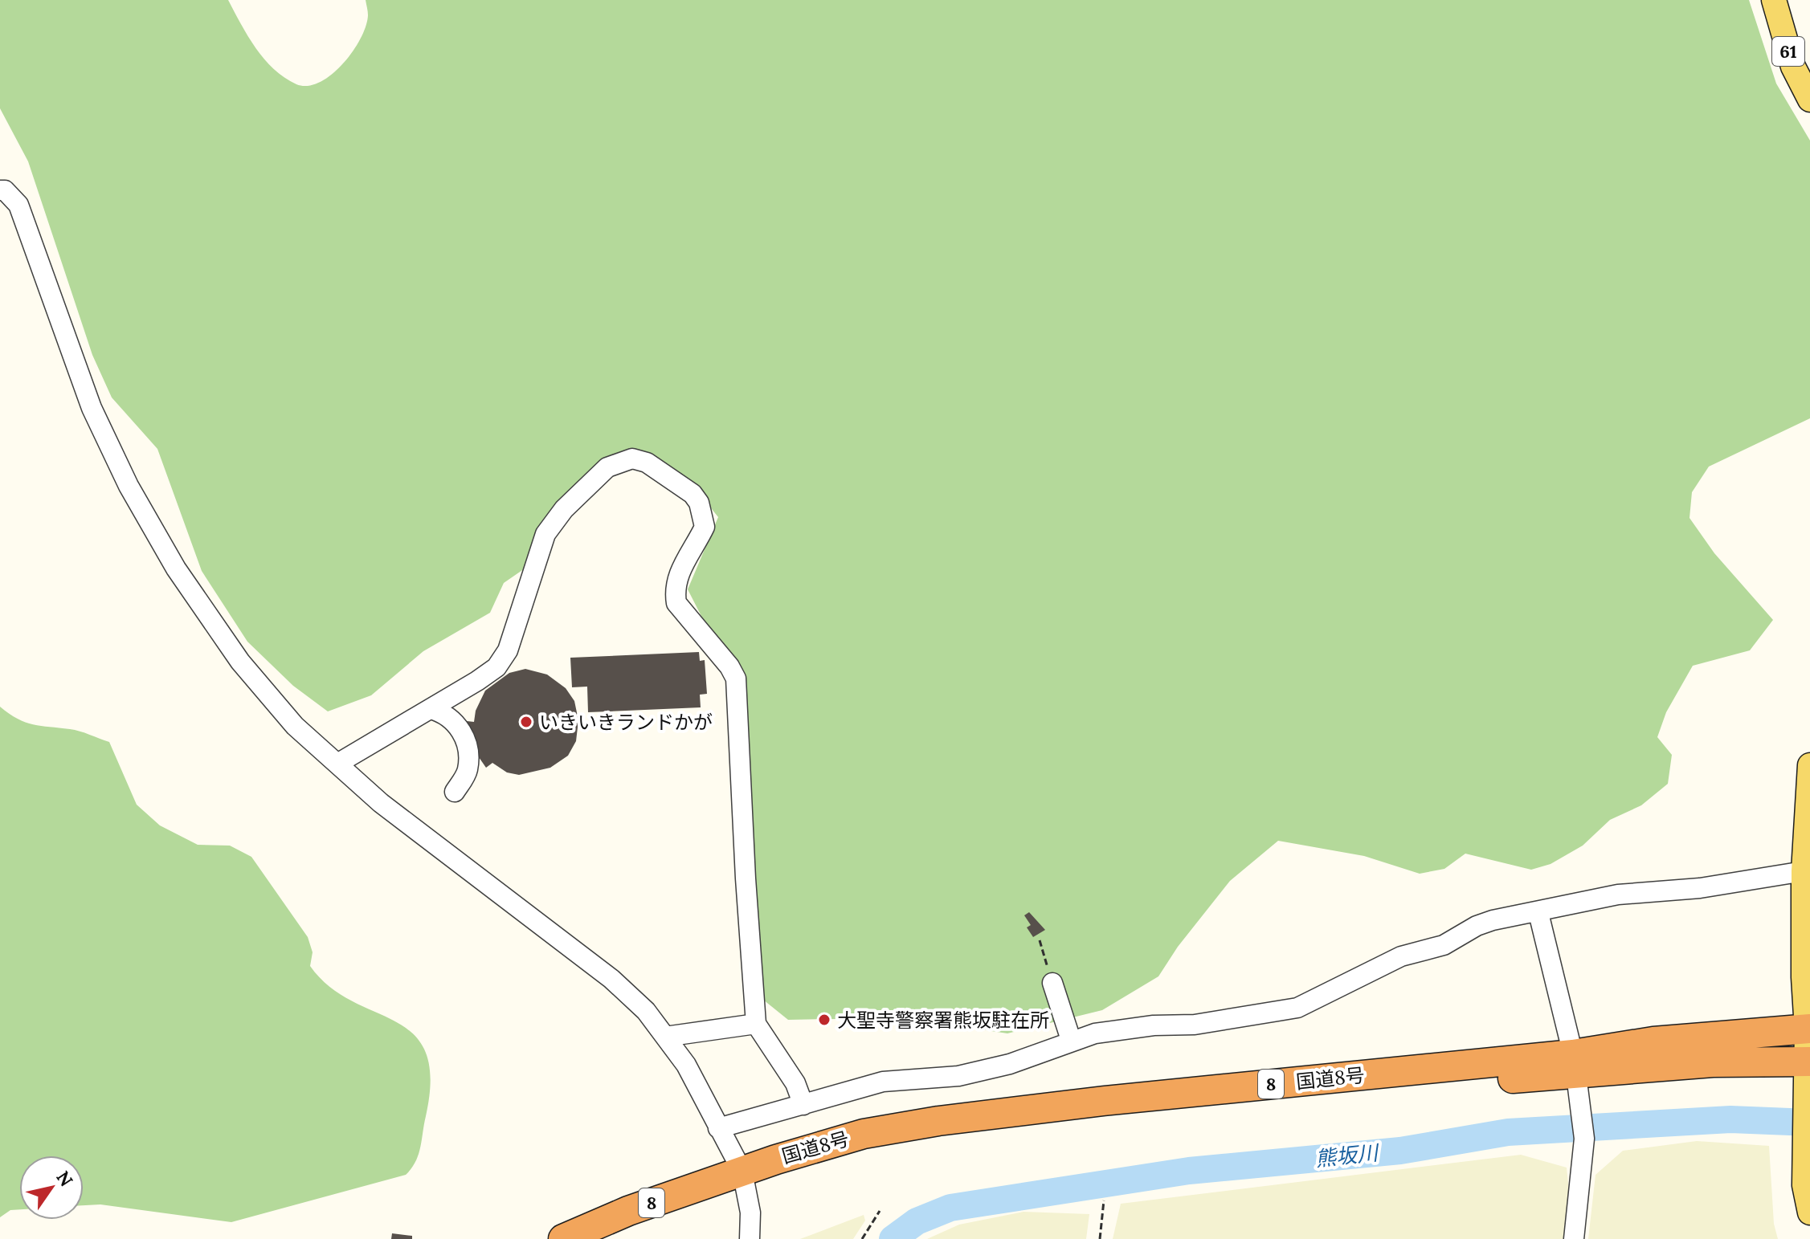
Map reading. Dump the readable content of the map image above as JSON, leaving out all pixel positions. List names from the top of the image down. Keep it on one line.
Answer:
{"streets":{"highway":["国道8号","8"],"main road":["61"]},"water":["熊坂川"],"places":["いきいきランドかが","大聖寺警察署熊坂駐在所"],"north":"top right"}
